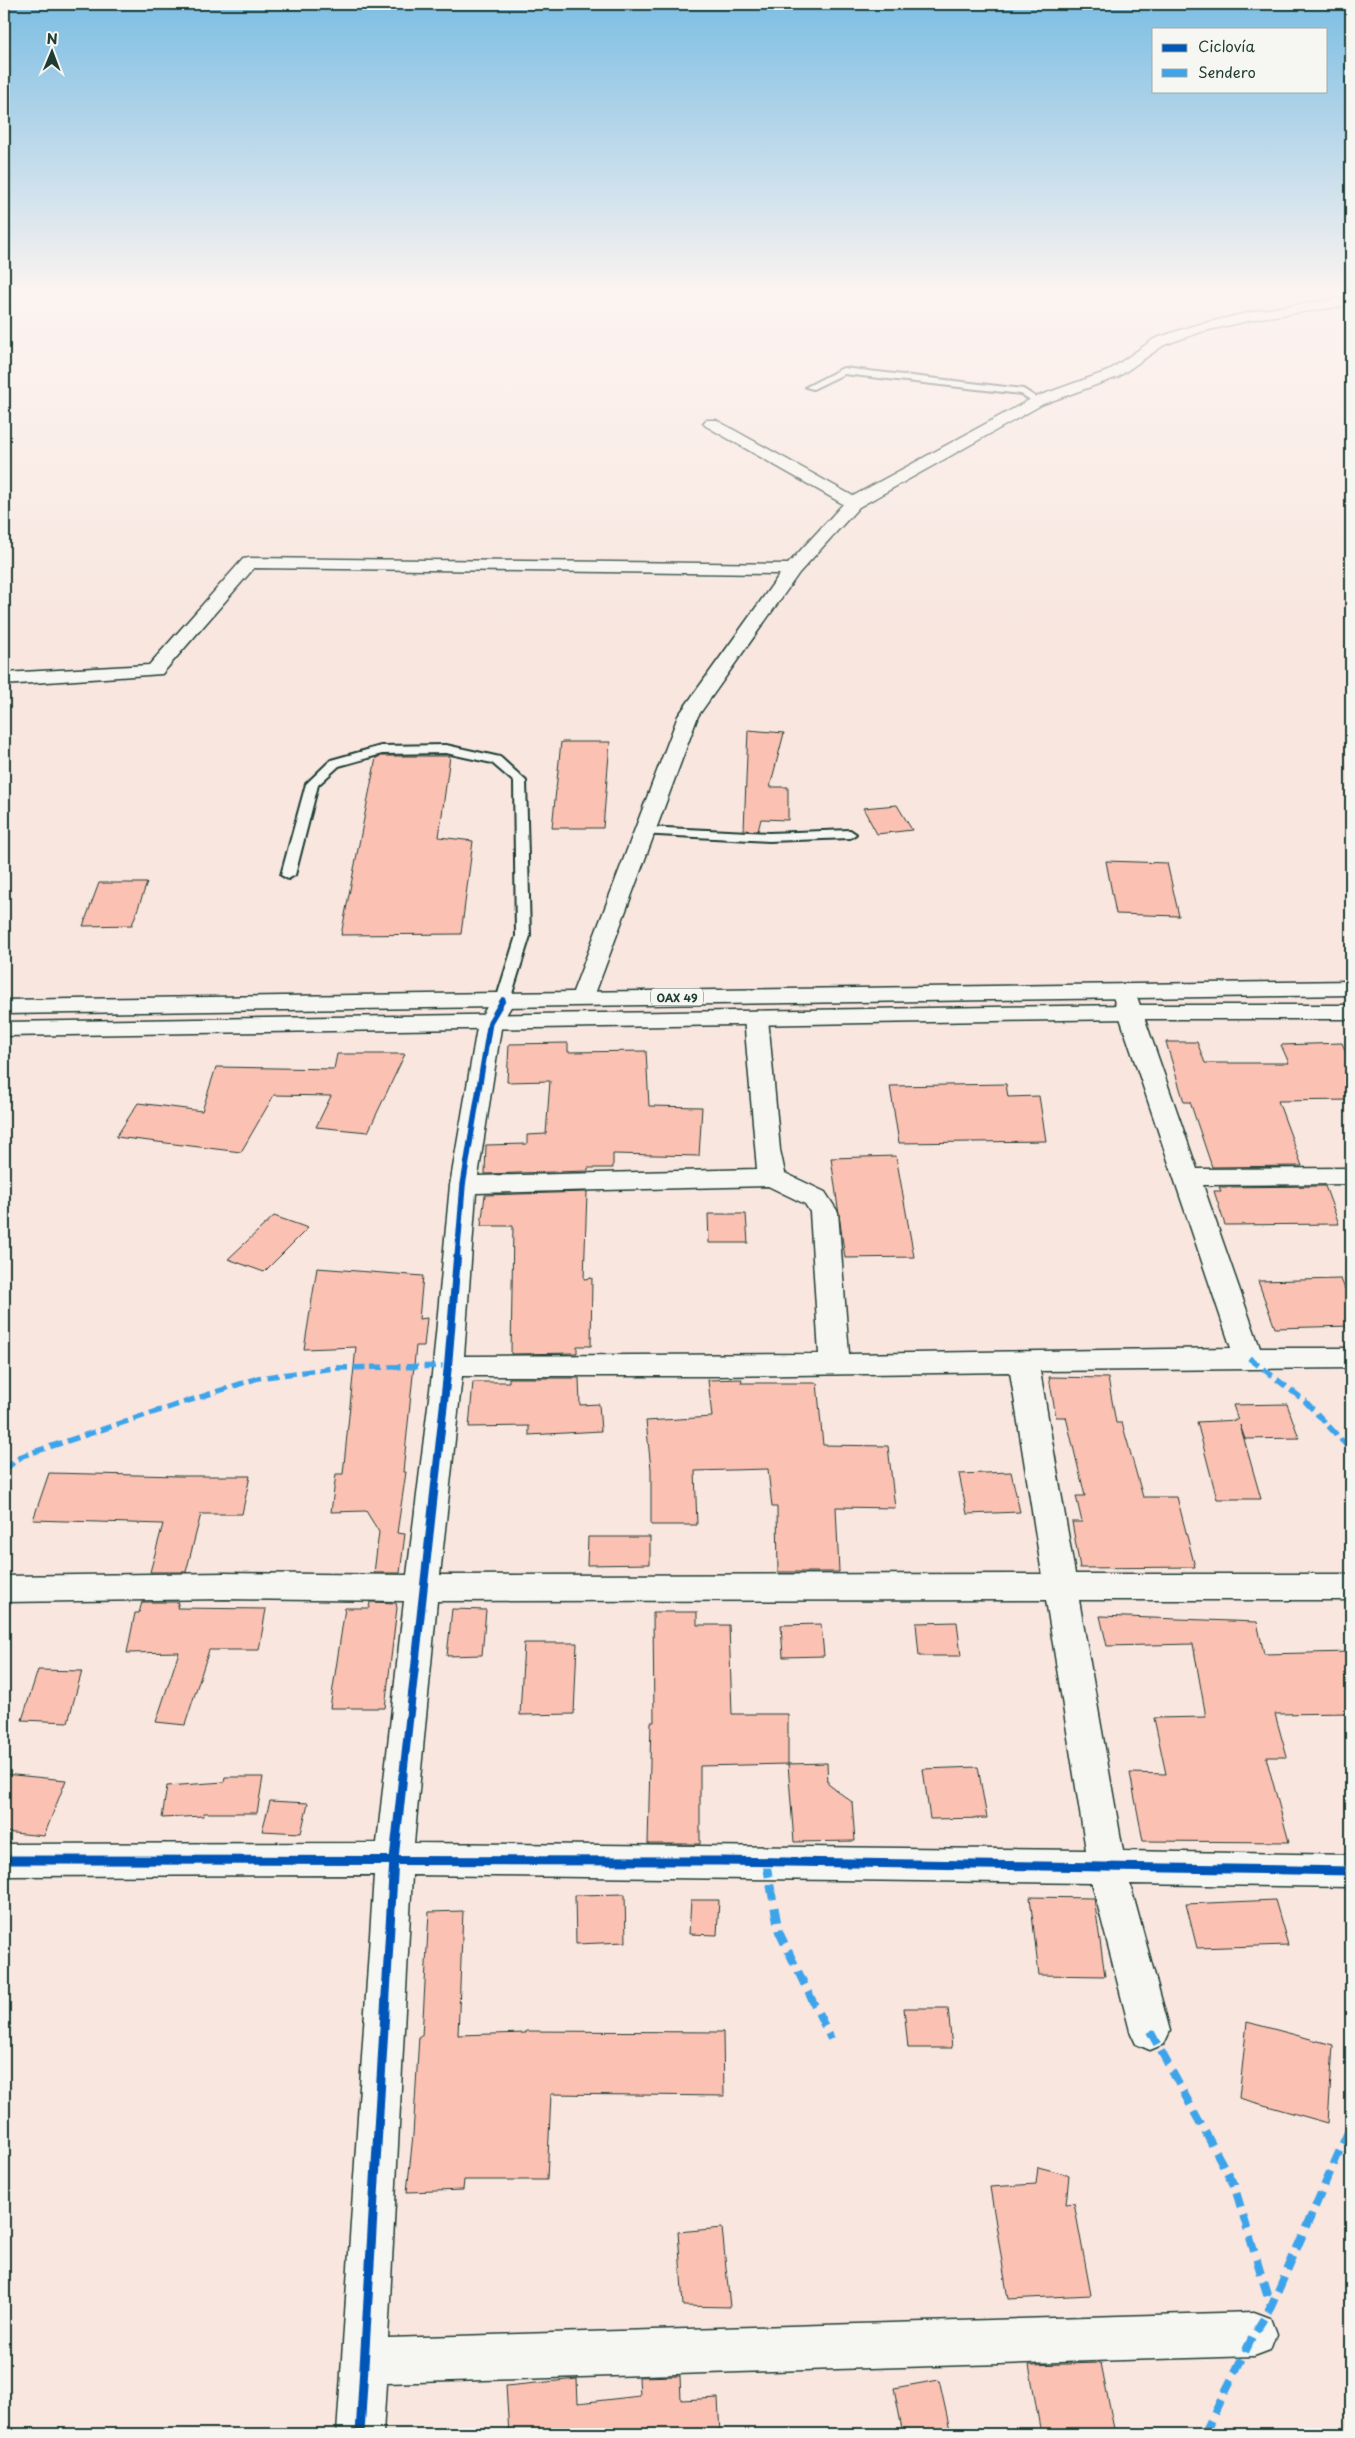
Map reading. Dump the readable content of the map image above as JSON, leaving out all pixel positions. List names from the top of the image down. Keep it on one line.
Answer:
{"streets":{"street":["OAX 49"]},"legend":["Ciclovía","Sendero"],"north":"top"}
